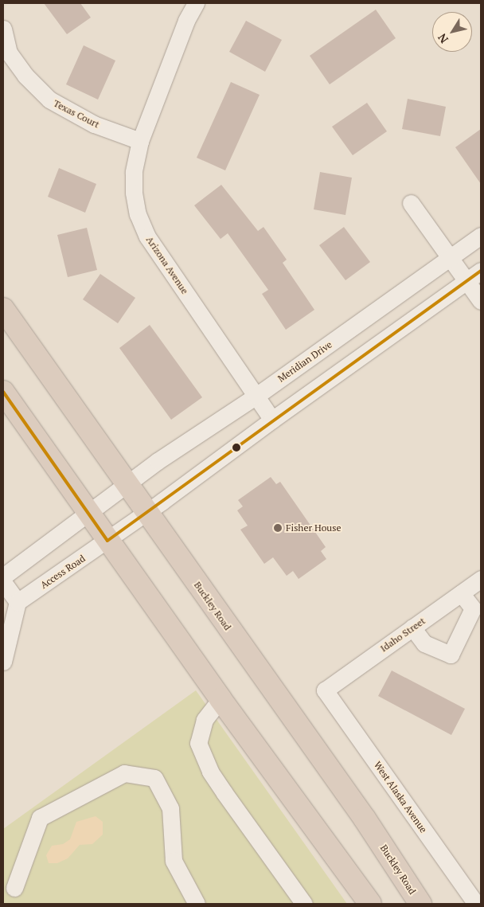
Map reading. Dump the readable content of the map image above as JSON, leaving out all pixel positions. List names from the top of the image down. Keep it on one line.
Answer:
{"streets":{"highway":["Buckley Road"],"street":["Texas Court","Arizona Avenue","Meridian Drive","Access Road","Idaho Street","West Alaska Avenue"]},"crossings":[["Texas Court","Arizona Avenue"],["Arizona Avenue","Meridian Drive"],["Meridian Drive","Buckley Road"],["Access Road","Buckley Road"],["Idaho Street","West Alaska Avenue"]],"places":["Fisher House"],"north":"bottom left"}
